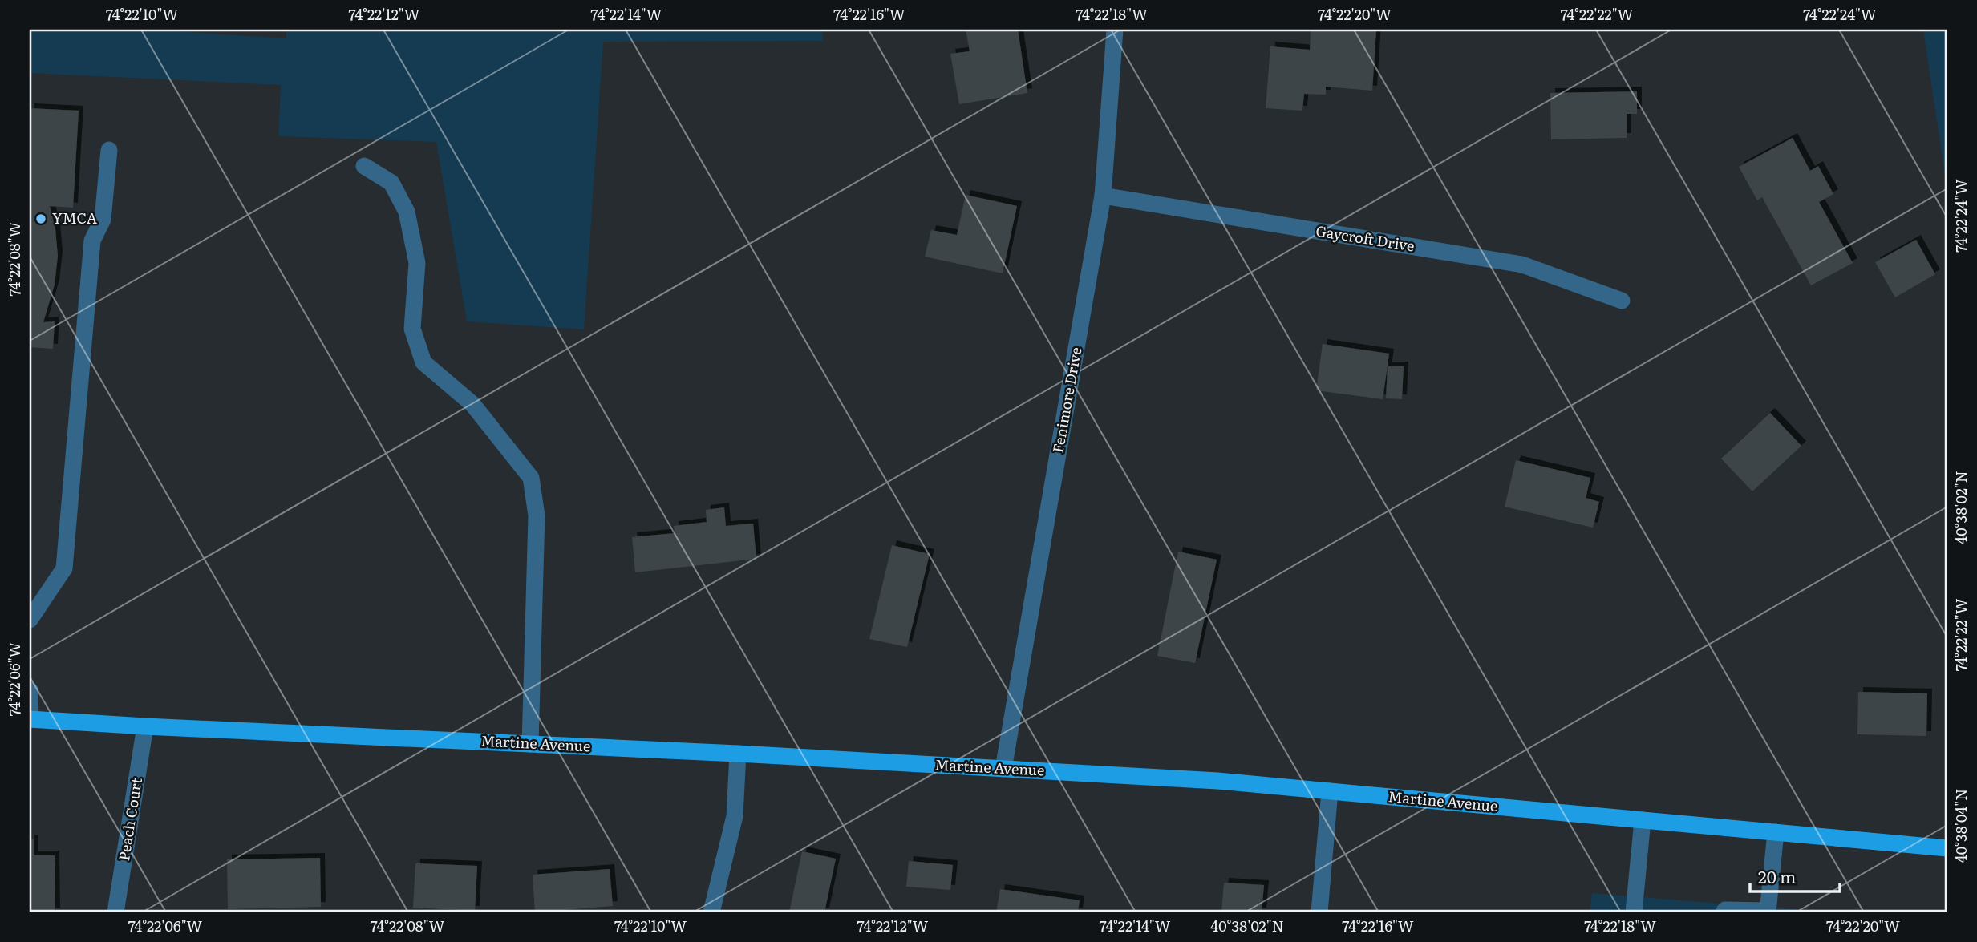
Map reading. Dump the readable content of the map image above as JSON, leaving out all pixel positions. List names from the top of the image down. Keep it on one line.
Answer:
{"streets":{"main road":["Martine Avenue"],"street":["Gaycroft Drive","Fenimore Drive","Peach Court"]},"crossings":[["Gaycroft Drive","Fenimore Drive"],["Fenimore Drive","Martine Avenue"],["Martine Avenue","Peach Court"]],"places":["YMCA"],"scale_bar":"20 m","coordinates":["74°22'10\"W","74°22'12\"W","74°22'14\"W","74°22'16\"W","74°22'18\"W","74°22'20\"W","74°22'22\"W","74°22'24\"W","74°22'08\"W","40°38'02\"N","74°22'06\"W","40°38'04\"N"]}
